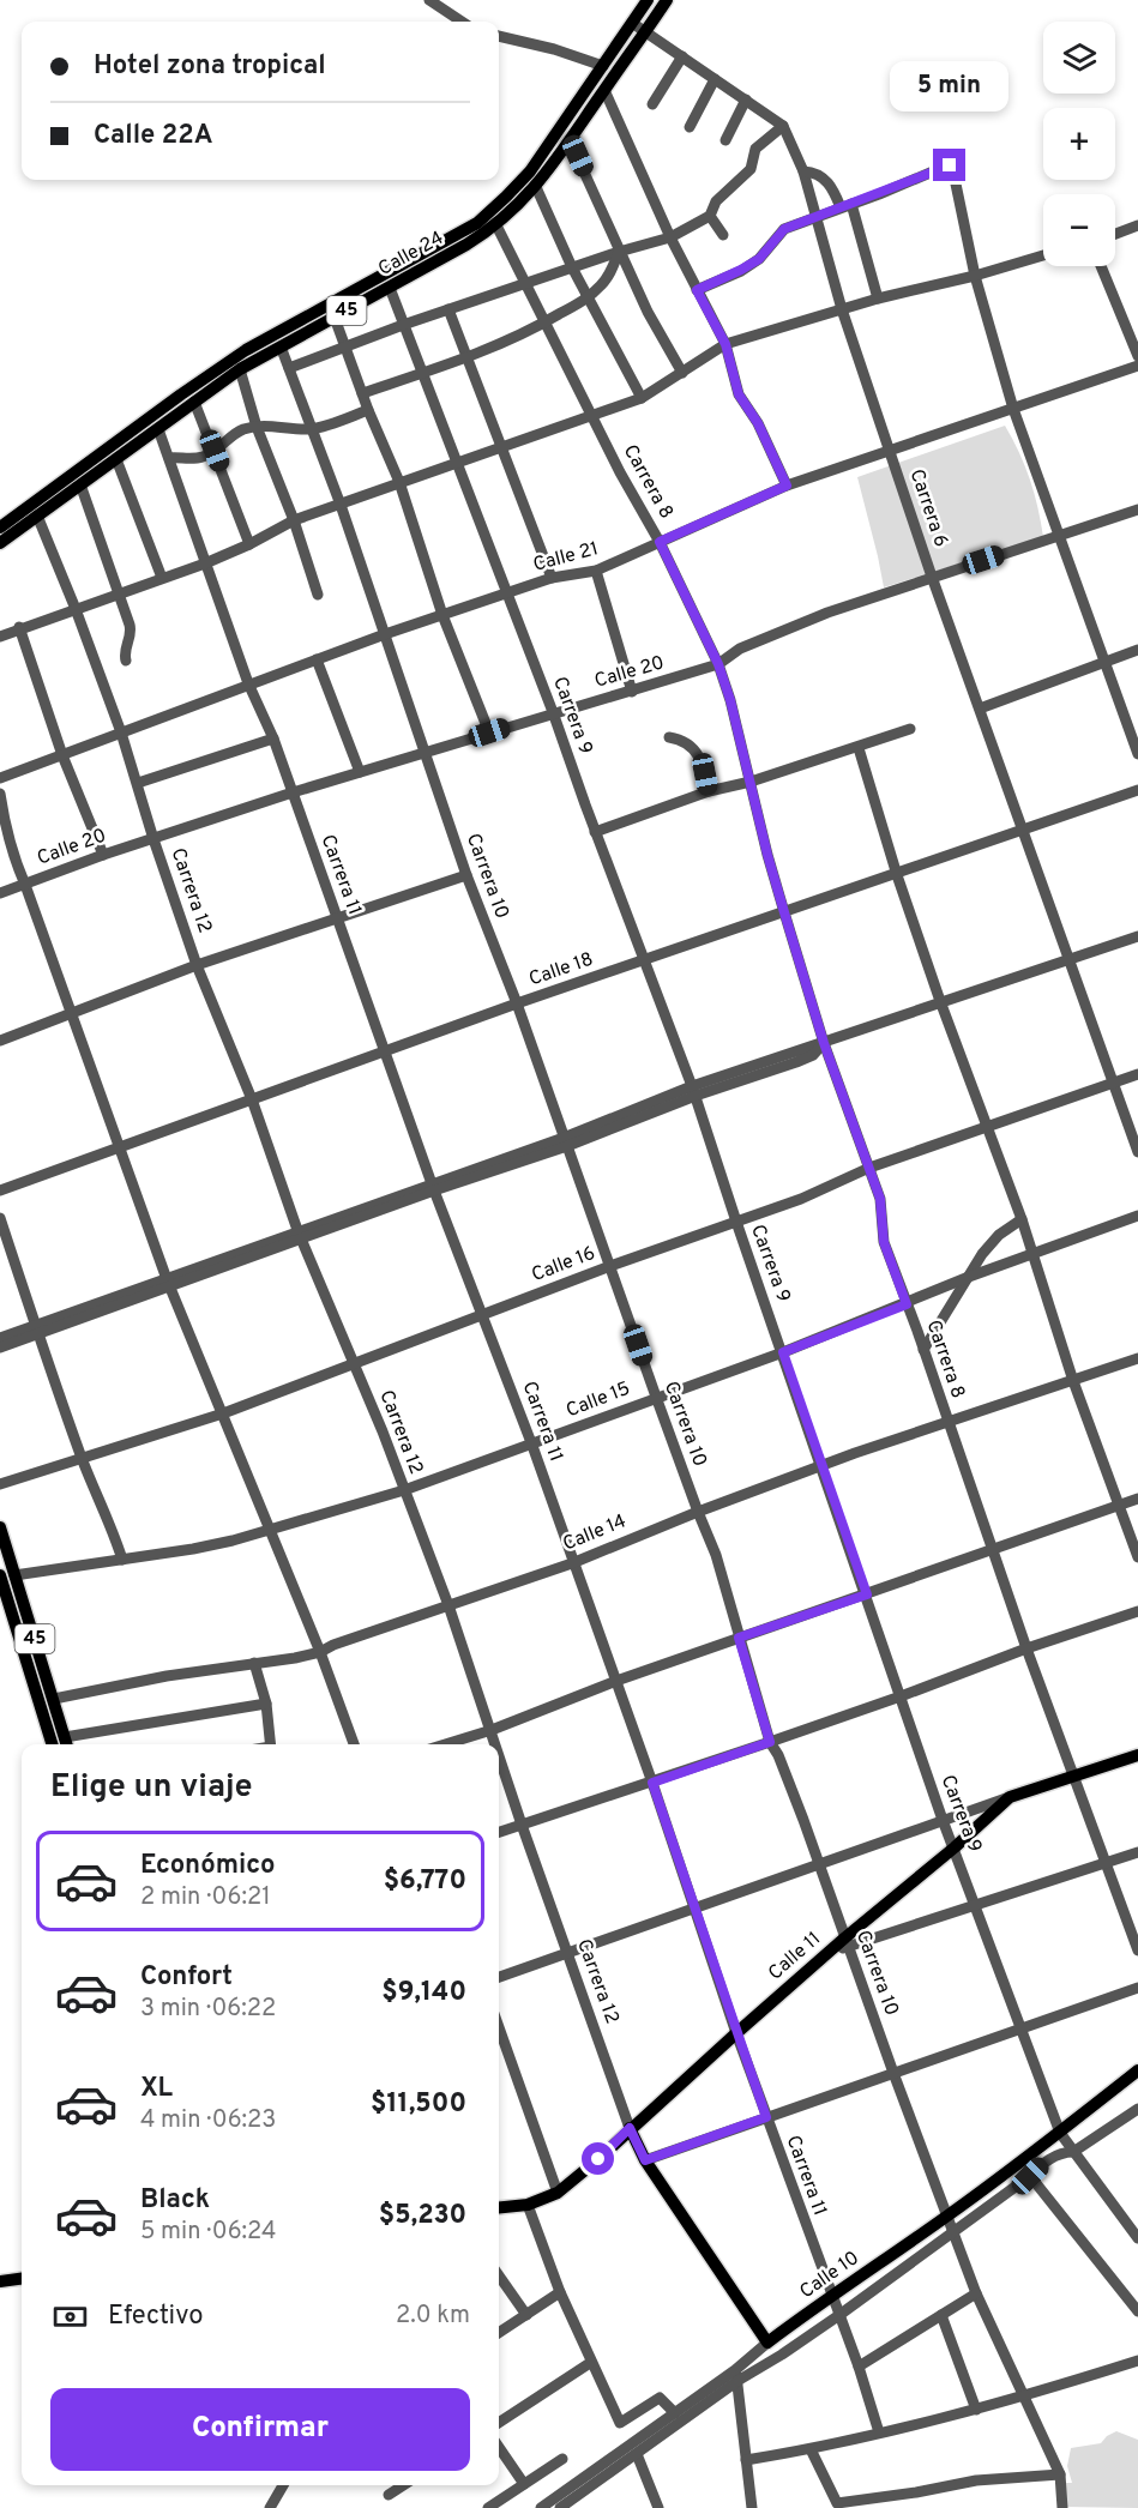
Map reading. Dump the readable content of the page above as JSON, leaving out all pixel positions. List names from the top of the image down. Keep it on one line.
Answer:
{"streets":{"main road":["Calle 24","45","Carrera 12","Calle 11","Calle 10"],"street":["Carrera 8","Carrera 6","Calle 21","Calle 20","Carrera 9","Carrera 11","Carrera 10","Calle 18","Calle 16","Calle 15","Calle 14"]},"crossings":[["Calle 24","Carrera 8"],["Calle 24","Carrera 9"],["Calle 24","Carrera 11"],["Calle 24","Carrera 10"],["Calle 24","Carrera 12"],["45","Calle 15"],["45","Calle 14"],["Carrera 8","Calle 21"],["Carrera 8","Calle 20"],["Carrera 8","Calle 18"],["Carrera 8","Calle 16"],["Carrera 8","Calle 15"],["Carrera 8","Calle 14"],["Carrera 8","Calle 11"],["Carrera 6","Calle 21"],["Carrera 6","Calle 20"],["Carrera 6","Calle 18"],["Carrera 6","Calle 16"],["Calle 21","Carrera 9"],["Calle 21","Carrera 11"],["Calle 21","Carrera 10"],["Calle 21","Carrera 12"],["Calle 20","Carrera 9"],["Calle 20","Carrera 11"],["Calle 20","Carrera 10"],["Calle 20","Carrera 12"],["Carrera 9","Calle 18"],["Carrera 9","Calle 16"],["Carrera 9","Calle 15"],["Carrera 9","Calle 14"],["Carrera 9","Calle 11"],["Carrera 9","Calle 10"],["Carrera 11","Calle 18"],["Carrera 11","Calle 16"],["Carrera 11","Calle 15"],["Carrera 11","Calle 14"],["Carrera 11","Calle 11"],["Carrera 11","Calle 10"],["Carrera 10","Calle 18"],["Carrera 10","Calle 16"],["Carrera 10","Calle 15"],["Carrera 10","Calle 14"],["Carrera 10","Calle 11"],["Carrera 10","Calle 10"],["Carrera 12","Calle 18"],["Carrera 12","Calle 16"],["Carrera 12","Calle 15"],["Carrera 12","Calle 14"],["Carrera 12","Calle 11"],["Carrera 12","Calle 10"]],"page":{"map_buttons":["+","−"],"banner":["Hotel zona tropical","Calle 22A"],"bubble":"5 min","heading":"Elige un viaje","list":[{"name":"Económico","note":"2 min · 06:21","value":"$6,770"},{"name":"Confort","note":"3 min · 06:22","value":"$9,140"},{"name":"XL","note":"4 min · 06:23","value":"$11,500"},{"name":"Black","note":"5 min · 06:24","value":"$5,230"}],"pay":["Efectivo","2.0 km"],"buttons":"Confirmar"}}
